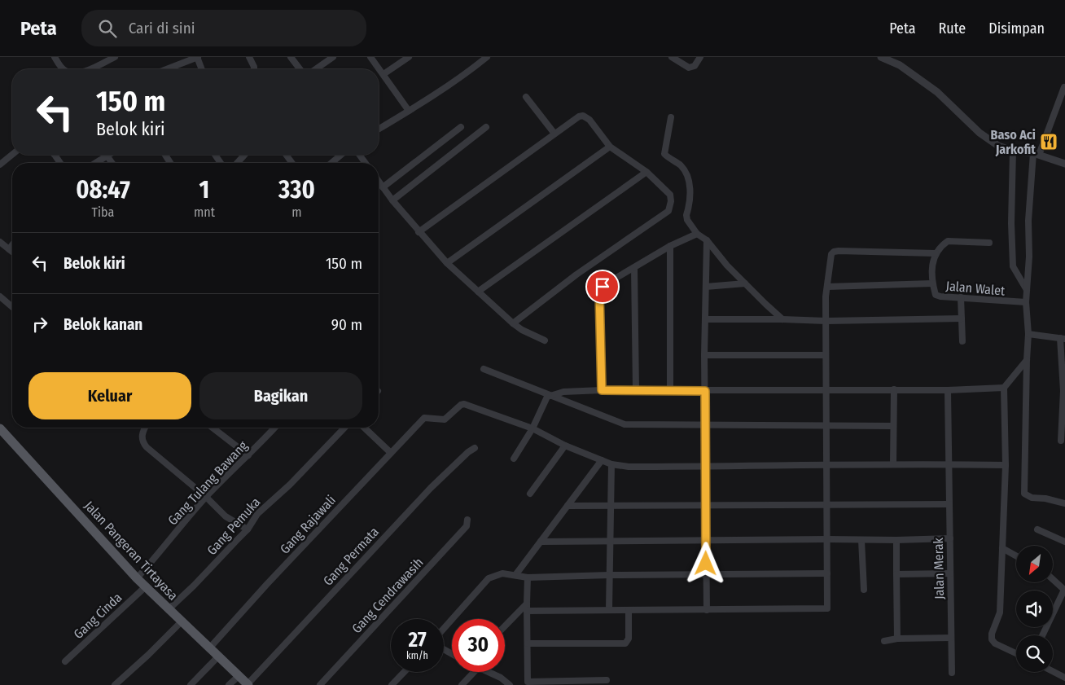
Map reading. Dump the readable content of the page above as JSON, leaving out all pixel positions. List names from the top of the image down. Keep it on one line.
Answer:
{"streets":{"main road":["Jalan Pangeran Tirtayasa"],"street":["Jalan Walet","Gang Tulang Bawang","Gang Rajawali","Gang Pemuka","Gang Permata","Jalan Merak","Gang Cendrawasih","Gang Cinda"]},"crossings":[["Gang Tulang Bawang","Jalan Pangeran Tirtayasa"],["Gang Rajawali","Jalan Pangeran Tirtayasa"],["Gang Pemuka","Jalan Pangeran Tirtayasa"],["Jalan Pangeran Tirtayasa","Gang Permata"],["Jalan Pangeran Tirtayasa","Gang Cinda"]],"places":{"restaurant":["Baso Aci Jarkofit"]},"north":"bottom left","page":{"header":"Peta","search":"Cari di sini","nav":["Peta","Rute","Disimpan"],"turn":["150 m","Belok kiri"],"eta":["08:47","Tiba","1","mnt","330","m"],"list":[{"name":"Belok kiri","value":"150 m"},{"name":"Belok kanan","value":"90 m"}],"buttons":["Keluar","Bagikan"],"speed":"27 km/h","limit":"30"}}
